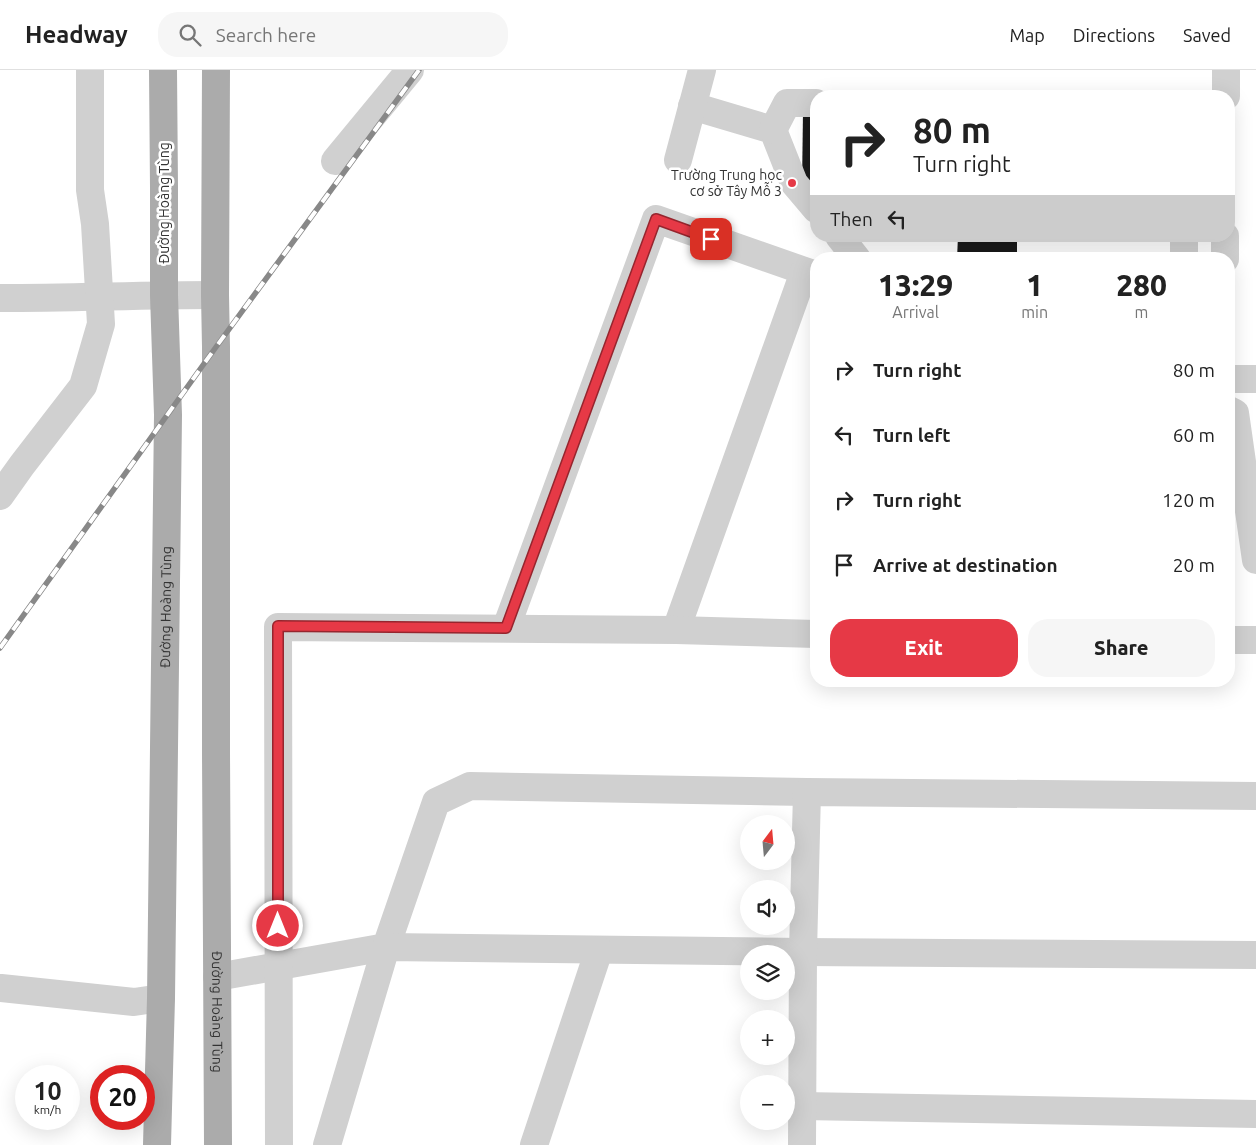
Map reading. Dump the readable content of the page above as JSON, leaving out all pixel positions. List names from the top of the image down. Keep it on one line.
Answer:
{"streets":{"main road":["Đường Hoàng Tùng"]},"places":["Trường Trung học cơ sở Tây Mỗ 3"],"north":"top","page":{"header":"Headway","search":"Search here","nav":["Map","Directions","Saved"],"turn":["80 m","Turn right"],"then":"Then","eta":["13:29","Arrival","1","min","280","m"],"list":[{"name":"Turn right","value":"80 m"},{"name":"Turn left","value":"60 m"},{"name":"Turn right","value":"120 m"},{"name":"Arrive at destination","value":"20 m"}],"buttons":["Exit","Share"],"map_buttons":["+","−"],"speed":"10 km/h","limit":"20"}}
